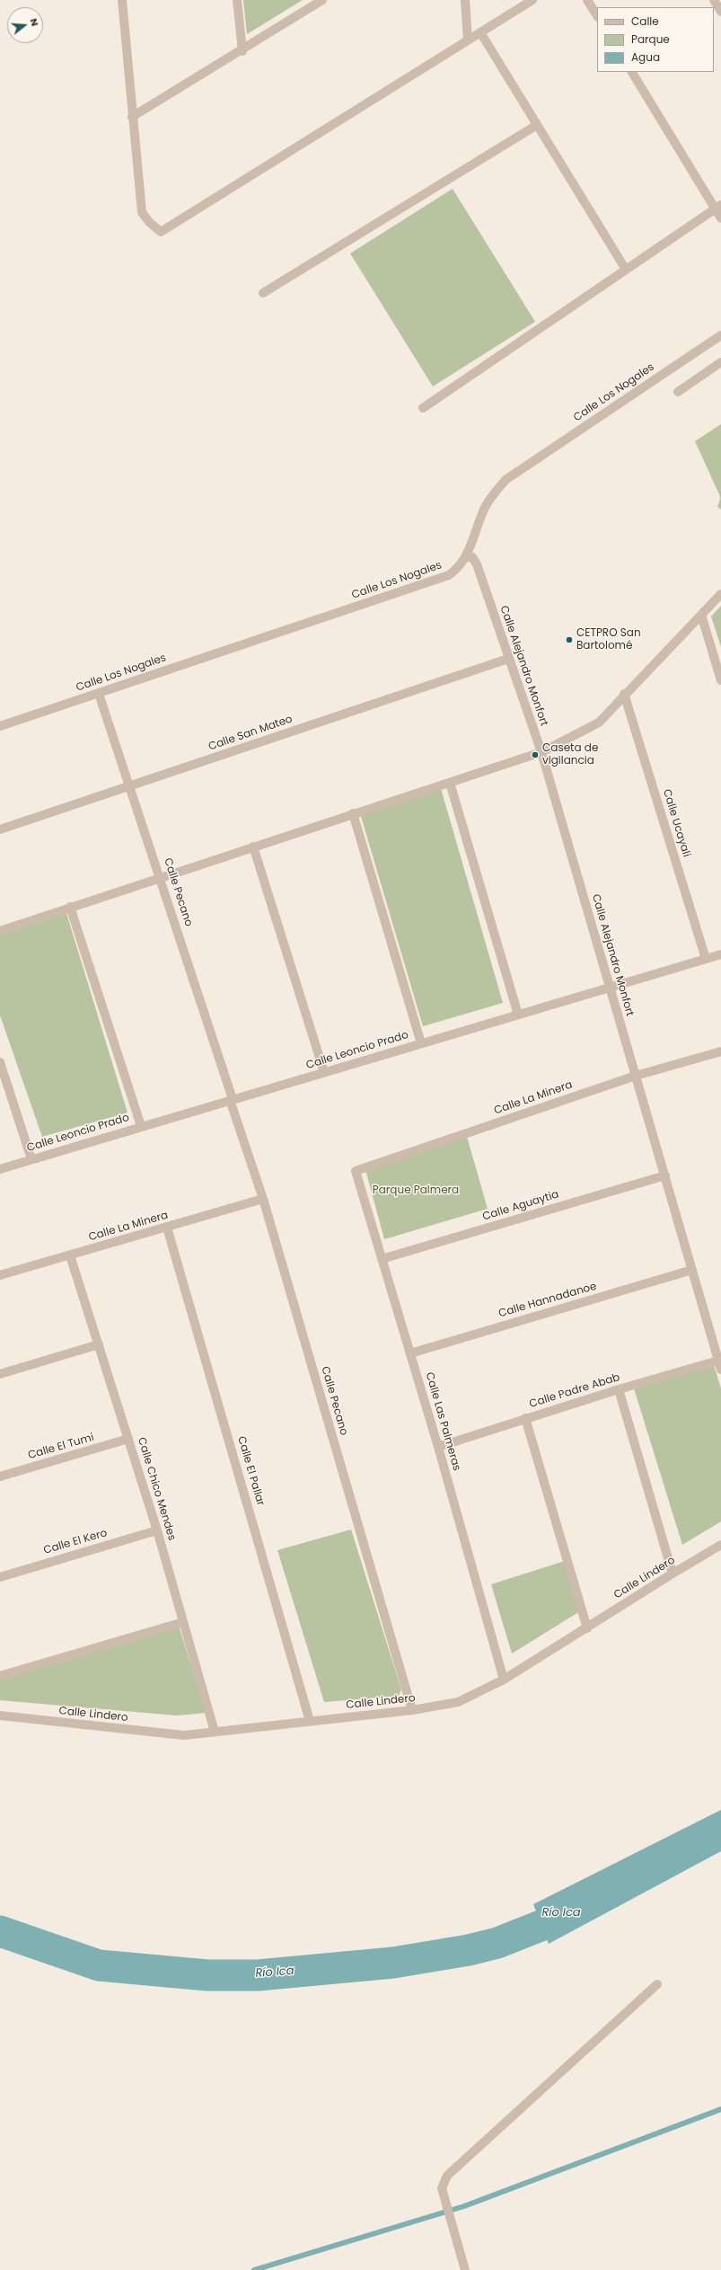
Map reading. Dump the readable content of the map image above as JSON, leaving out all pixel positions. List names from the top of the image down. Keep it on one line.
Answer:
{"streets":{"street":["Calle Los Nogales","Calle Alejandro Monfort","Calle San Mateo","Calle Ucayali","Calle Pecano","Calle Leoncio Prado","Calle La Minera","Calle Aguaytia","Calle Hannadanoe","Calle Padre Abab","Calle Las Palmeras","Calle El Tumi","Calle El Pallar","Calle Chico Mendes","Calle El Kero","Calle Lindero"]},"crossings":[["Calle Los Nogales","Calle Alejandro Monfort"],["Calle Los Nogales","Calle Pecano"],["Calle Alejandro Monfort","Calle San Mateo"],["Calle Alejandro Monfort","Calle Leoncio Prado"],["Calle Alejandro Monfort","Calle La Minera"],["Calle Alejandro Monfort","Calle Aguaytia"],["Calle Alejandro Monfort","Calle Hannadanoe"],["Calle Alejandro Monfort","Calle Padre Abab"],["Calle San Mateo","Calle Pecano"],["Calle Ucayali","Calle Leoncio Prado"],["Calle Pecano","Calle Leoncio Prado"],["Calle Pecano","Calle La Minera"],["Calle Pecano","Calle Lindero"],["Calle La Minera","Calle Las Palmeras"],["Calle La Minera","Calle El Pallar"],["Calle La Minera","Calle Chico Mendes"],["Calle Aguaytia","Calle Las Palmeras"],["Calle Hannadanoe","Calle Las Palmeras"],["Calle Padre Abab","Calle Las Palmeras"],["Calle Las Palmeras","Calle Lindero"],["Calle El Tumi","Calle Chico Mendes"],["Calle El Pallar","Calle Lindero"],["Calle Chico Mendes","Calle El Kero"],["Calle Chico Mendes","Calle Lindero"]],"water":["Río Ica"],"parks":["Parque Palmera"],"places":["CETPRO San Bartolomé","Caseta de vigilancia"],"legend":["Calle","Parque","Agua"],"north":"right"}
